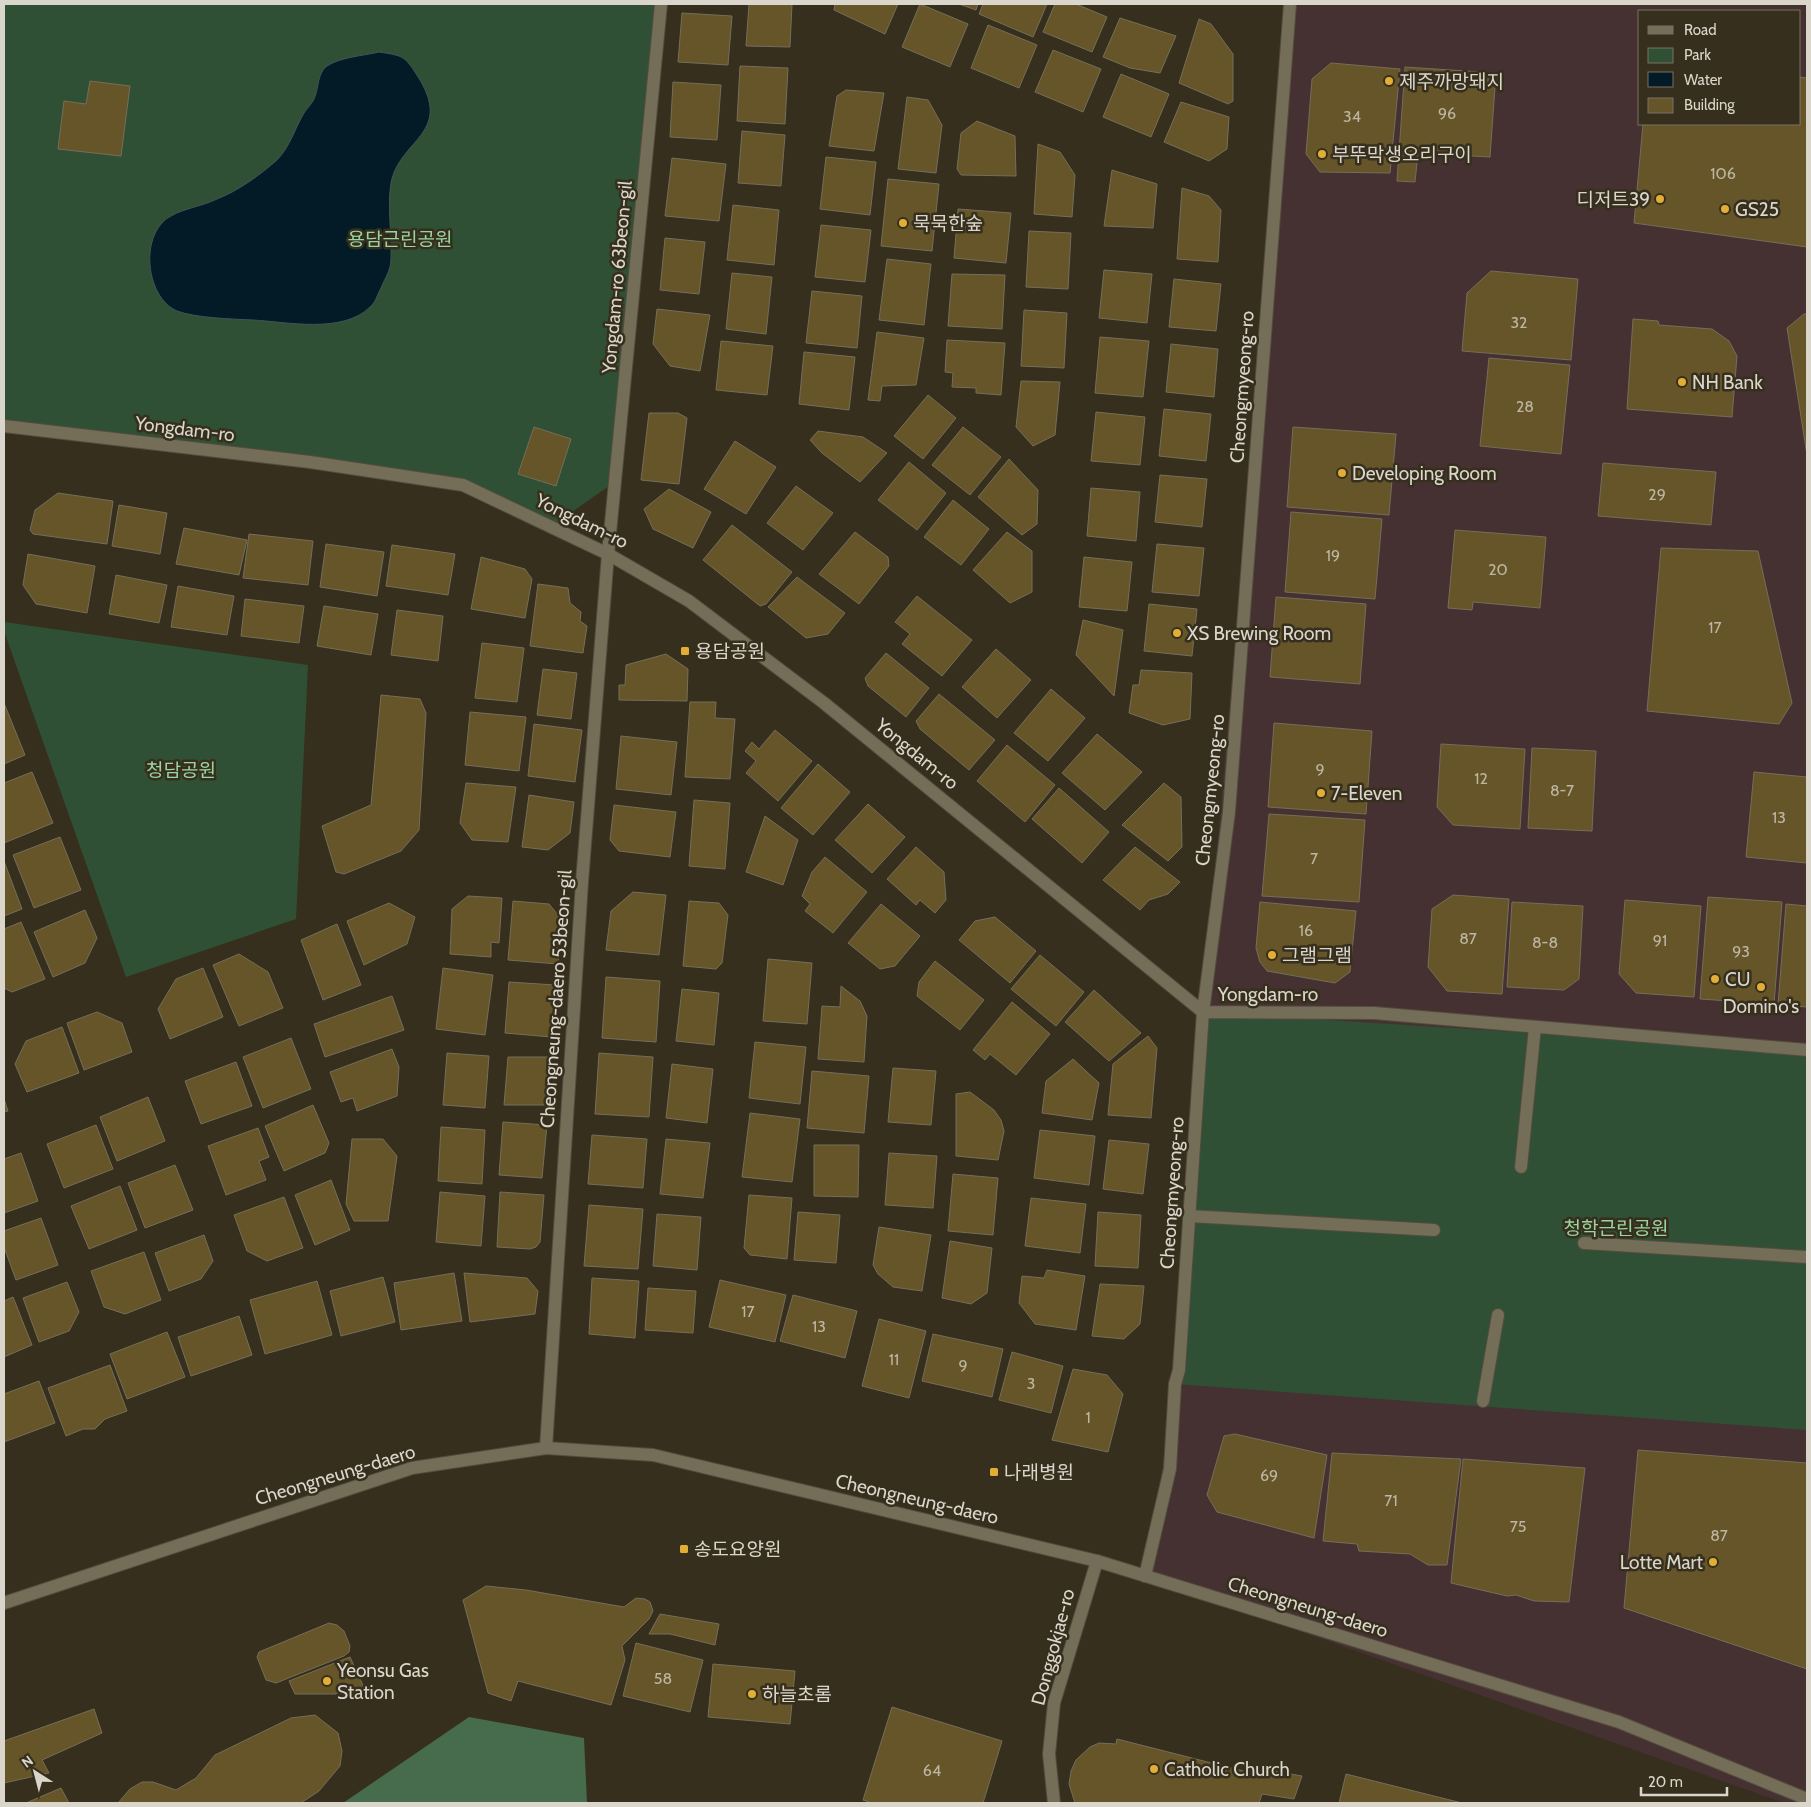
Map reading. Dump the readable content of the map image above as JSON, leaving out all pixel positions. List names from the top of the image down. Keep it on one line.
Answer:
{"streets":{"street":["Yongdam-ro 63beon-gil","Cheongmyeong-ro","Yongdam-ro","Cheongneung-daero 53beon-gil","Cheongneung-daero","Donggokjae-ro"]},"crossings":[["Yongdam-ro 63beon-gil","Yongdam-ro"],["Yongdam-ro 63beon-gil","Cheongneung-daero 53beon-gil"],["Cheongmyeong-ro","Yongdam-ro"],["Cheongmyeong-ro","Cheongneung-daero"],["Yongdam-ro","Cheongneung-daero 53beon-gil"],["Cheongneung-daero 53beon-gil","Cheongneung-daero"],["Cheongneung-daero","Donggokjae-ro"]],"parks":["용담근린공원","청담공원","청학근린공원"],"places":{"other":["제주까망돼지","부뚜막생오리구이","디저트39","GS25","묵묵한숲","NH Bank","Developing Room","XS Brewing Room","7-Eleven","그램그램","CU","Domino's","Lotte Mart","Yeonsu Gas Station","하늘초롬","Catholic Church"],"transit":["용담공원","나래병원","송도요양원"]},"house_numbers":["96","34","106","32","28","29","19","20","17","9","12","8-7","13","7","16","87","91","8-8","93","17","13","11","9","3","1","69","71","75","87","58","64"],"legend":["Road","Park","Water","Building"],"scale_bar":"20 m","north":"top left"}
